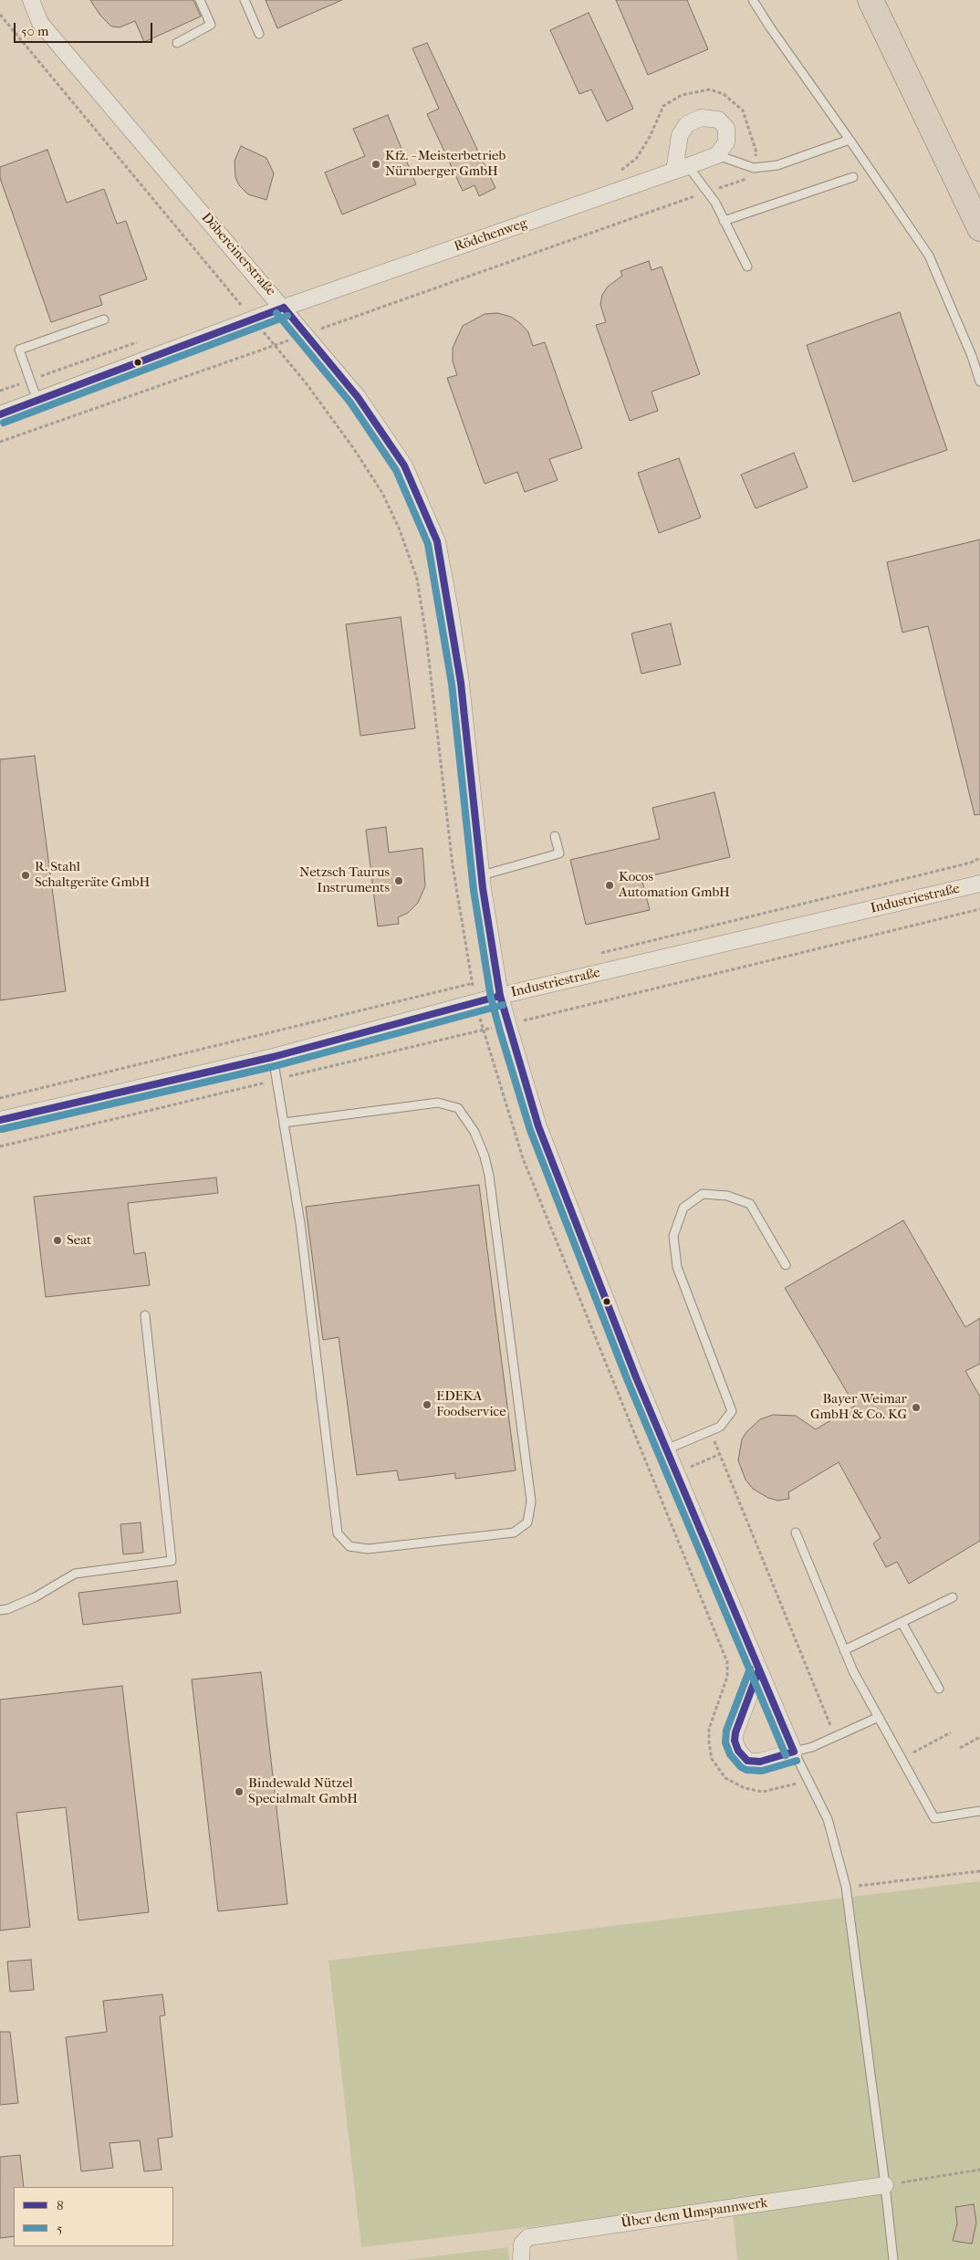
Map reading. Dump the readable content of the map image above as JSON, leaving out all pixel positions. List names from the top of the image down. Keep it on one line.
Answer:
{"streets":{"street":["Rödchenweg","Döbereinerstraße","Industriestraße","Über dem Umspannwerk"]},"crossings":[["Rödchenweg","Döbereinerstraße"],["Döbereinerstraße","Industriestraße"]],"places":["Kfz. - Meisterbetrieb Nürnberger GmbH","R. Stahl Schaltgeräte GmbH","Netzsch Taurus Instruments","Kocos Automation GmbH","Seat","EDEKA Foodservice","Bayer Weimar GmbH & Co. KG","Bindewald Nützel Specialmalt GmbH"],"lines":["transit line 8","transit line 5"],"legend":["8","5"],"scale_bar":"50 m"}
